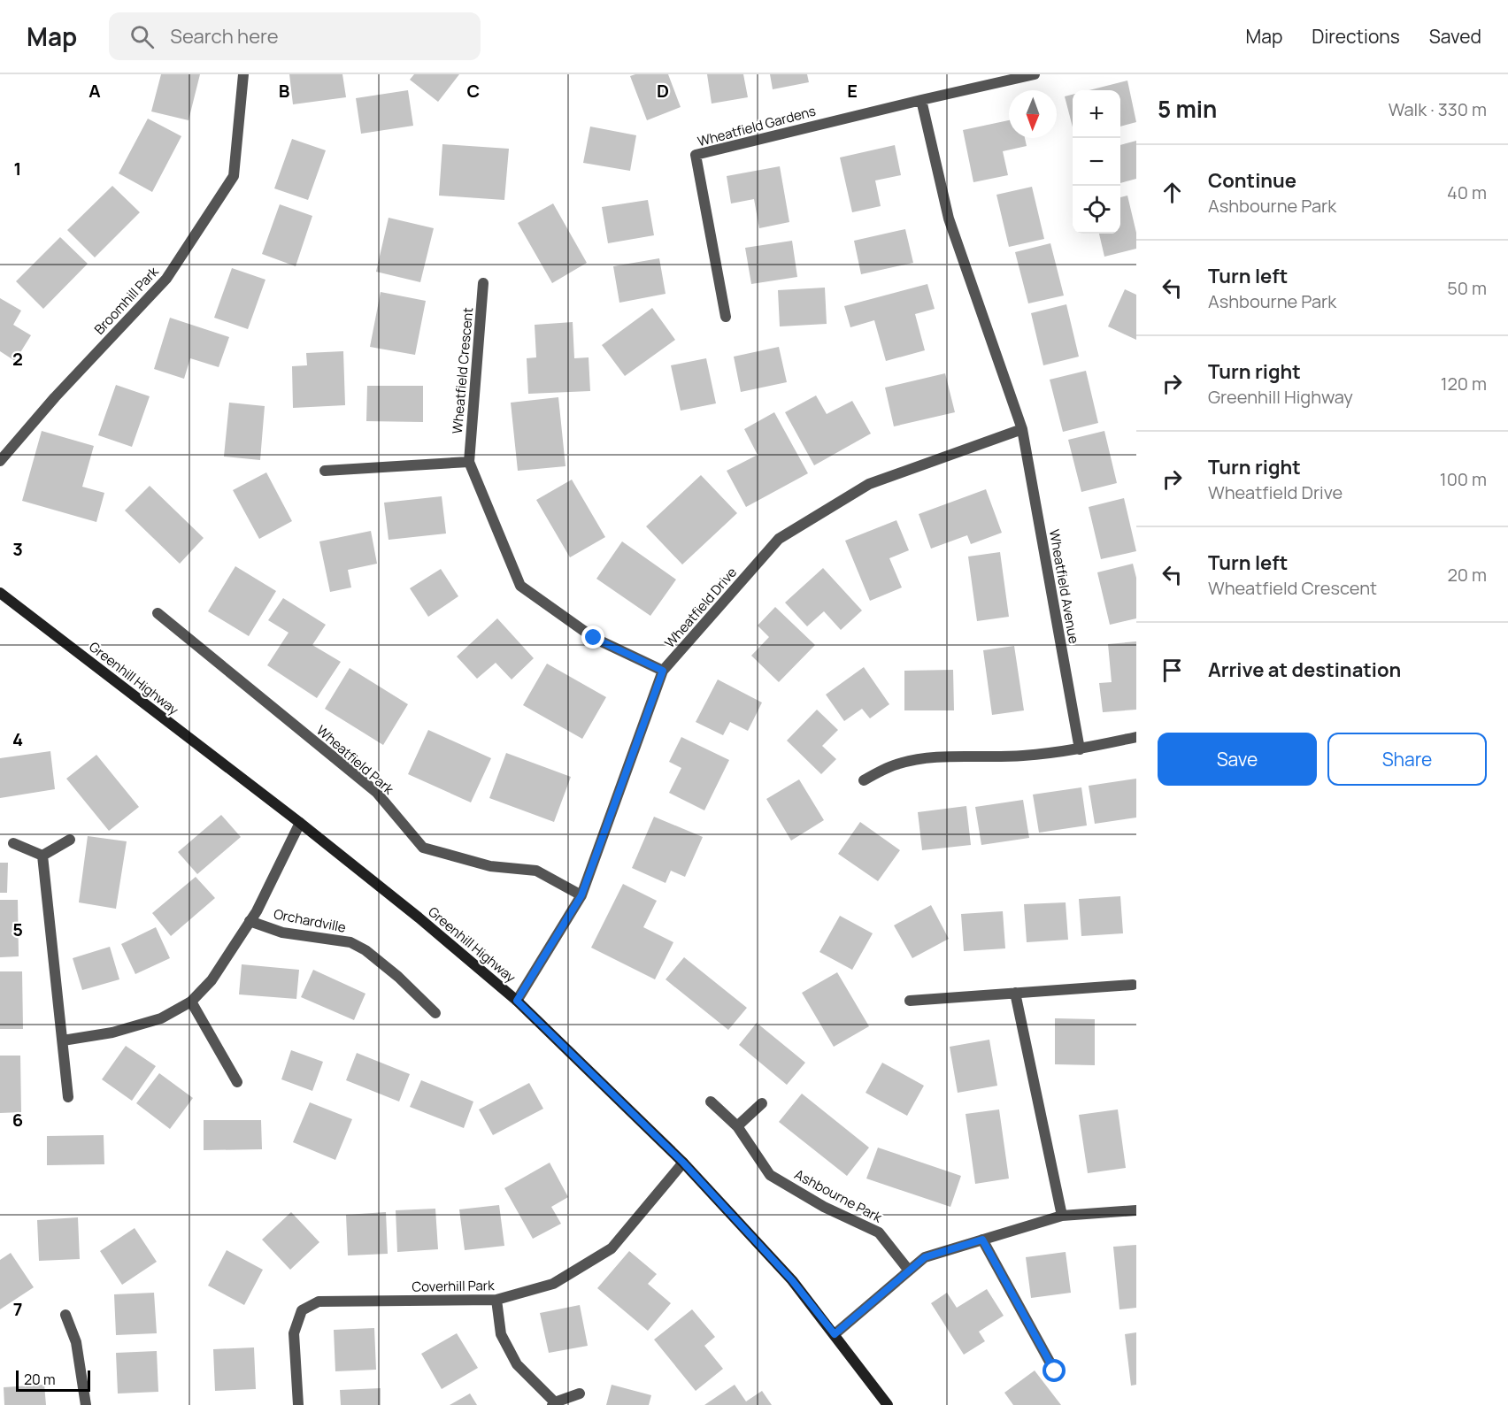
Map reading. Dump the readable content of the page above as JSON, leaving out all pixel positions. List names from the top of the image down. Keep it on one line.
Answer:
{"streets":{"main road":["Greenhill Highway"],"street":["Wheatfield Gardens","Broomhill Park","Wheatfield Crescent","Wheatfield Avenue","Wheatfield Drive","Wheatfield Park","Orchardville","Ashbourne Park","Coverhill Park"]},"crossings":[["Wheatfield Crescent","Wheatfield Drive"],["Wheatfield Avenue","Wheatfield Drive"],["Wheatfield Drive","Greenhill Highway"],["Wheatfield Drive","Wheatfield Park"],["Greenhill Highway","Orchardville"],["Greenhill Highway","Coverhill Park"]],"scale_bar":"20 m","north":"bottom","page":{"header":"Map","search":"Search here","nav":["Map","Directions","Saved"],"heading":["5 min","Walk · 330 m"],"map_buttons":["+","−"],"list":[["Continue","Ashbourne Park","40 m"],["Turn left","Ashbourne Park","50 m"],["Turn right","Greenhill Highway","120 m"],["Turn right","Wheatfield Drive","100 m"],["Turn left","Wheatfield Crescent","20 m"],"Arrive at destination"],"buttons":["Save","Share"],"scale":"20 m"},"grid":{"columns":["A","B","C","D","E"],"rows":["1","2","3","4","5","6","7"]}}
